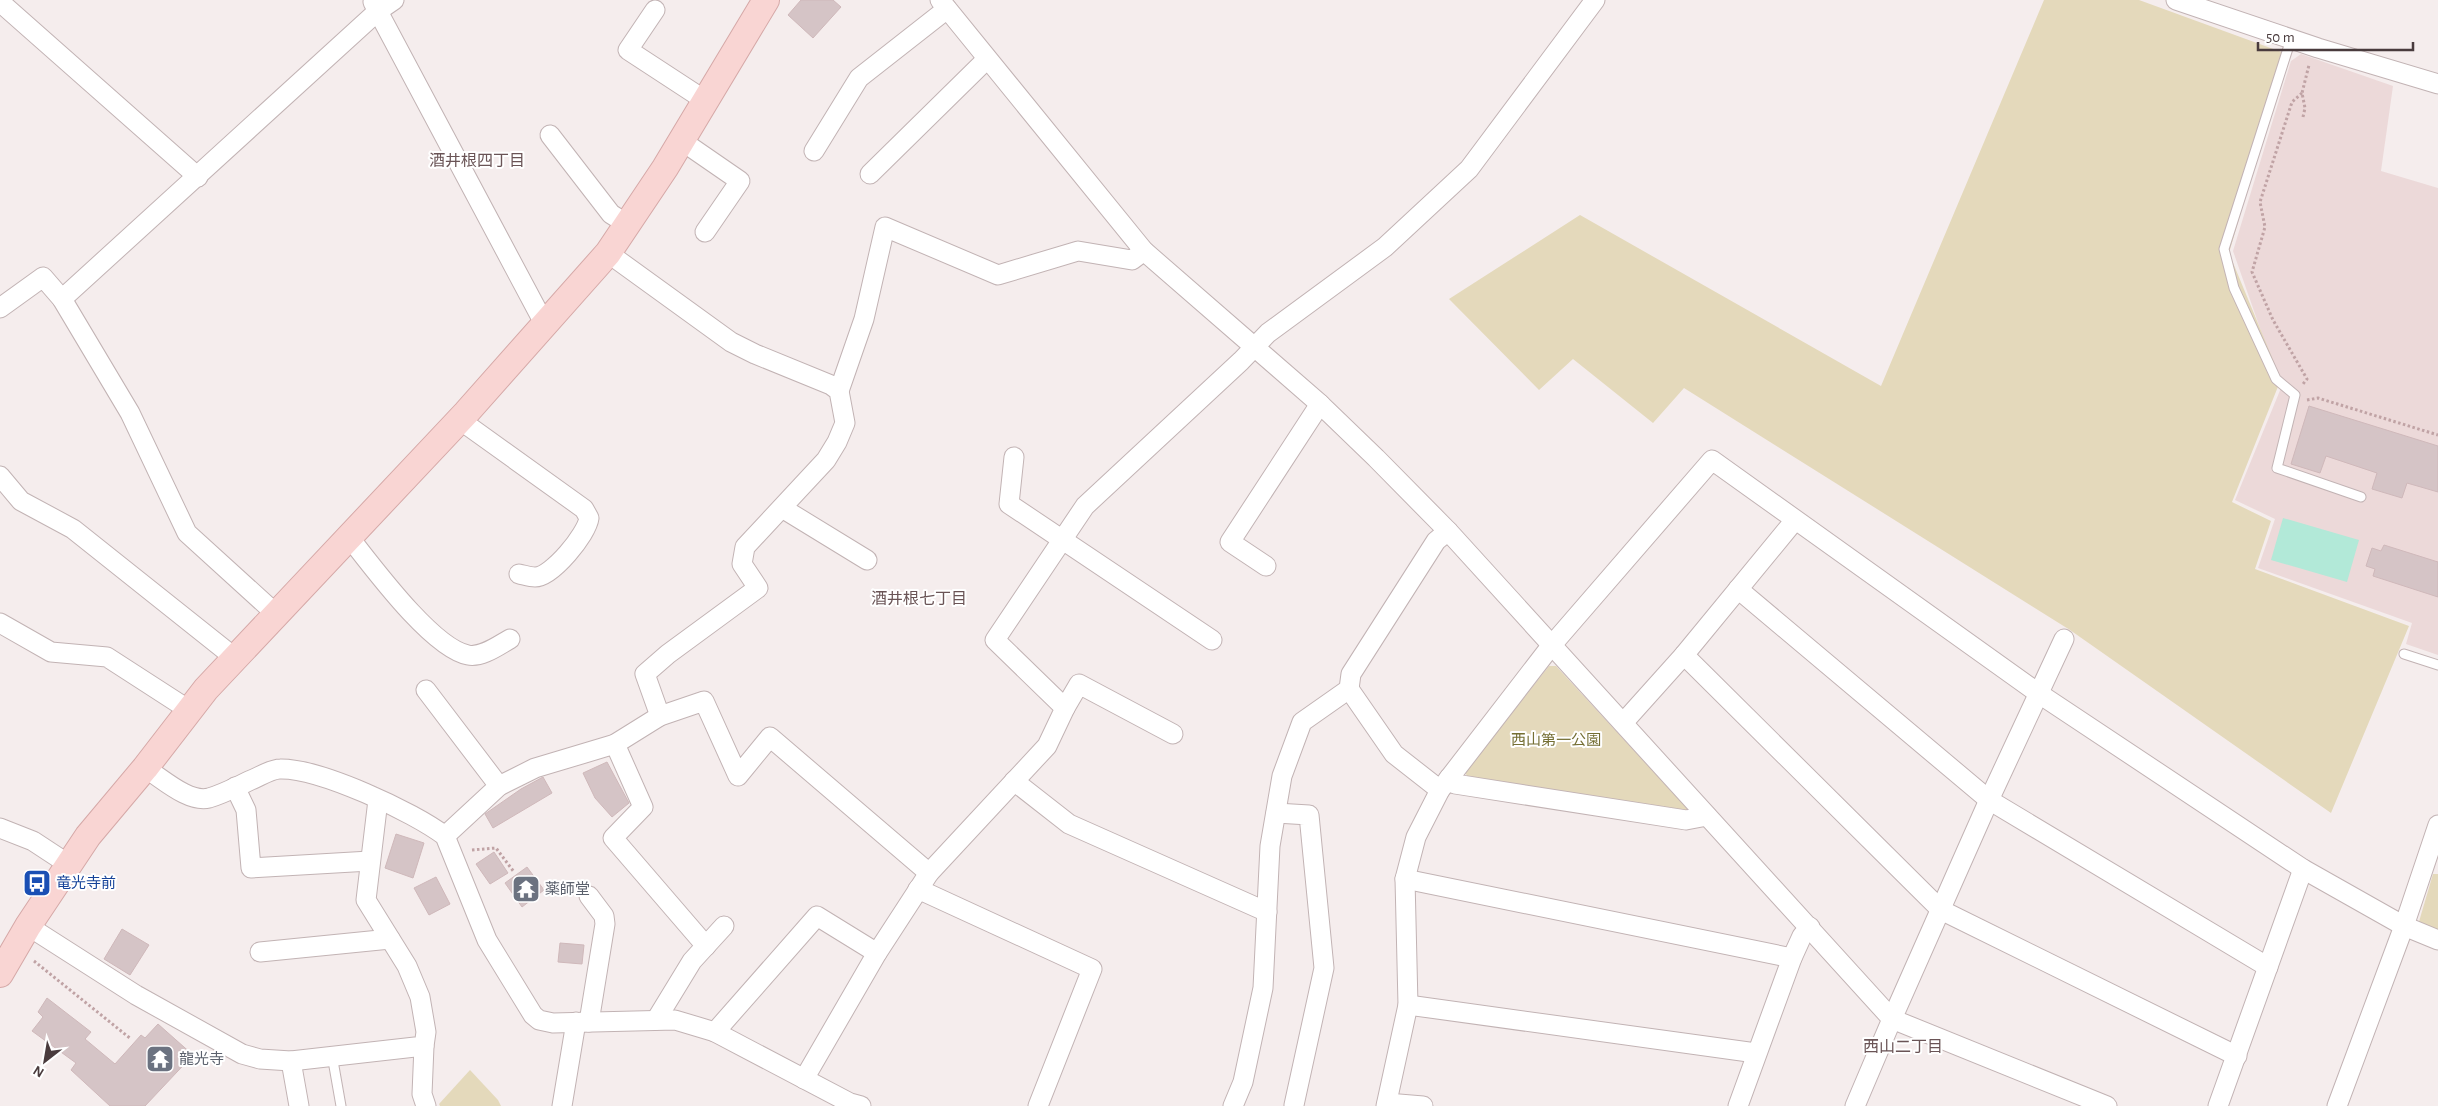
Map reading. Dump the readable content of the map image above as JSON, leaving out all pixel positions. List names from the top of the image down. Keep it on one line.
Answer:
{"districts":["酒井根四丁目","酒井根七丁目","西山二丁目"],"parks":["西山第一公園"],"places":{"bus stop":["竜光寺前"],"temple":["薬師堂","龍光寺"]},"scale_bar":"50 m","north":"bottom left"}
